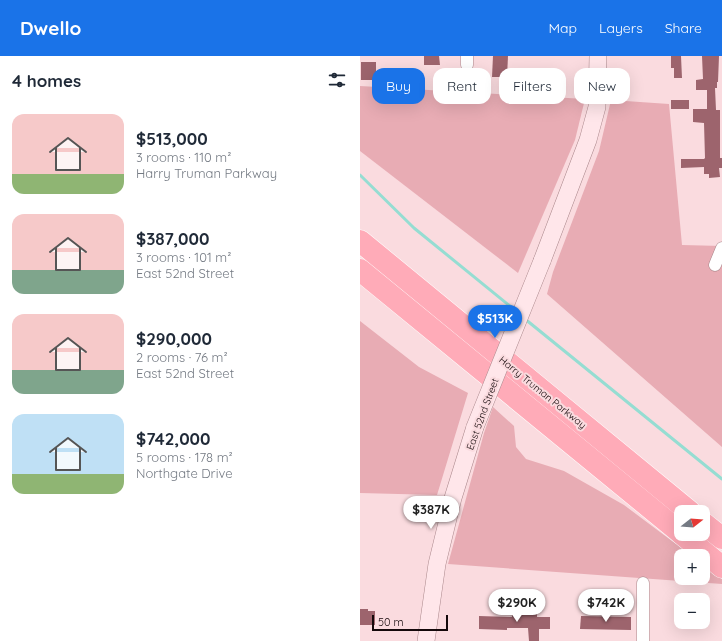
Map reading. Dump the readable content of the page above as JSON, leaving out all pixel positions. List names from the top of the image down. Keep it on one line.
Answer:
{"streets":{"highway":["Harry Truman Parkway"],"main road":["East 52nd Street"]},"scale_bar":"50 m","north":"right","page":{"header":"Dwello","nav":["Map","Layers","Share"],"heading":"4 homes","chip":["Buy","Rent","Filters","New"],"list":[{"name":"$513,000","note":"3 rooms · 110 m² · Harry Truman Parkway"},{"name":"$387,000","note":"3 rooms · 101 m² · East 52nd Street"},{"name":"$290,000","note":"2 rooms · 76 m² · East 52nd Street"},{"name":"$742,000","note":"5 rooms · 178 m² · Northgate Drive"}],"price":["$513K","$387K","$290K","$742K"],"map_buttons":["+","−"],"scale":"50 m"}}
